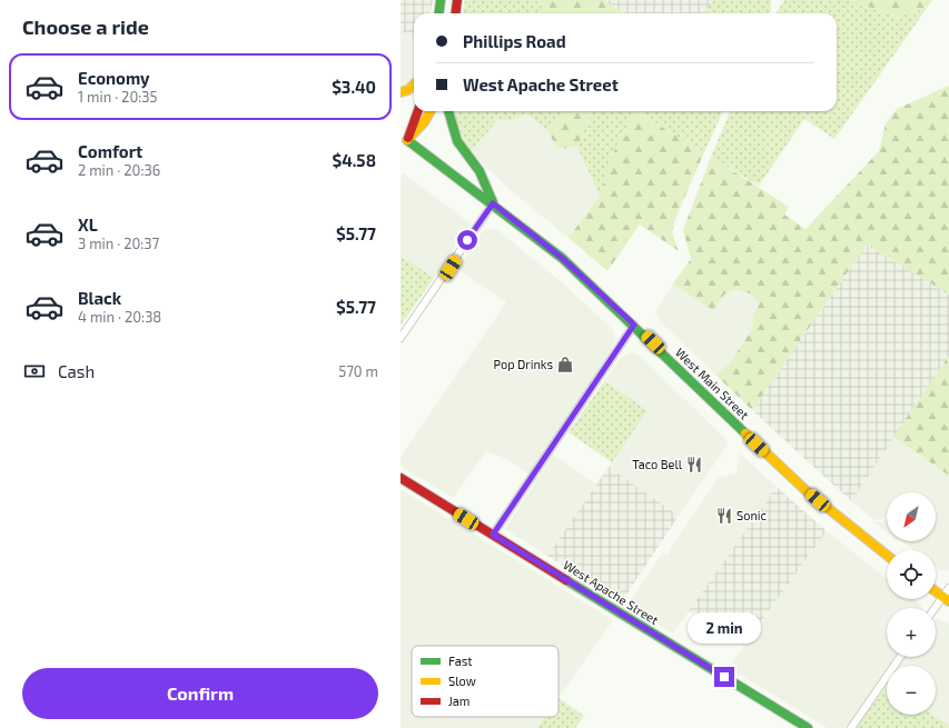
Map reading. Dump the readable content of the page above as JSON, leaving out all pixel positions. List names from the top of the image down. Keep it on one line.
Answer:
{"streets":{"main road":["West Main Street","West Apache Street"]},"places":{"shop":["Pop Drinks"],"restaurant":["Taco Bell","Sonic"]},"legend":["Fast","Slow","Jam"],"north":"bottom left","page":{"heading":"Choose a ride","banner":["Phillips Road","West Apache Street"],"list":[{"name":"Economy","note":"1 min · 20:35","value":"$3.40"},{"name":"Comfort","note":"2 min · 20:36","value":"$4.58"},{"name":"XL","note":"3 min · 20:37","value":"$5.77"},{"name":"Black","note":"4 min · 20:38","value":"$5.77"}],"pay":["Cash","570 m"],"map_buttons":["+","−"],"bubble":"2 min","buttons":"Confirm"}}
